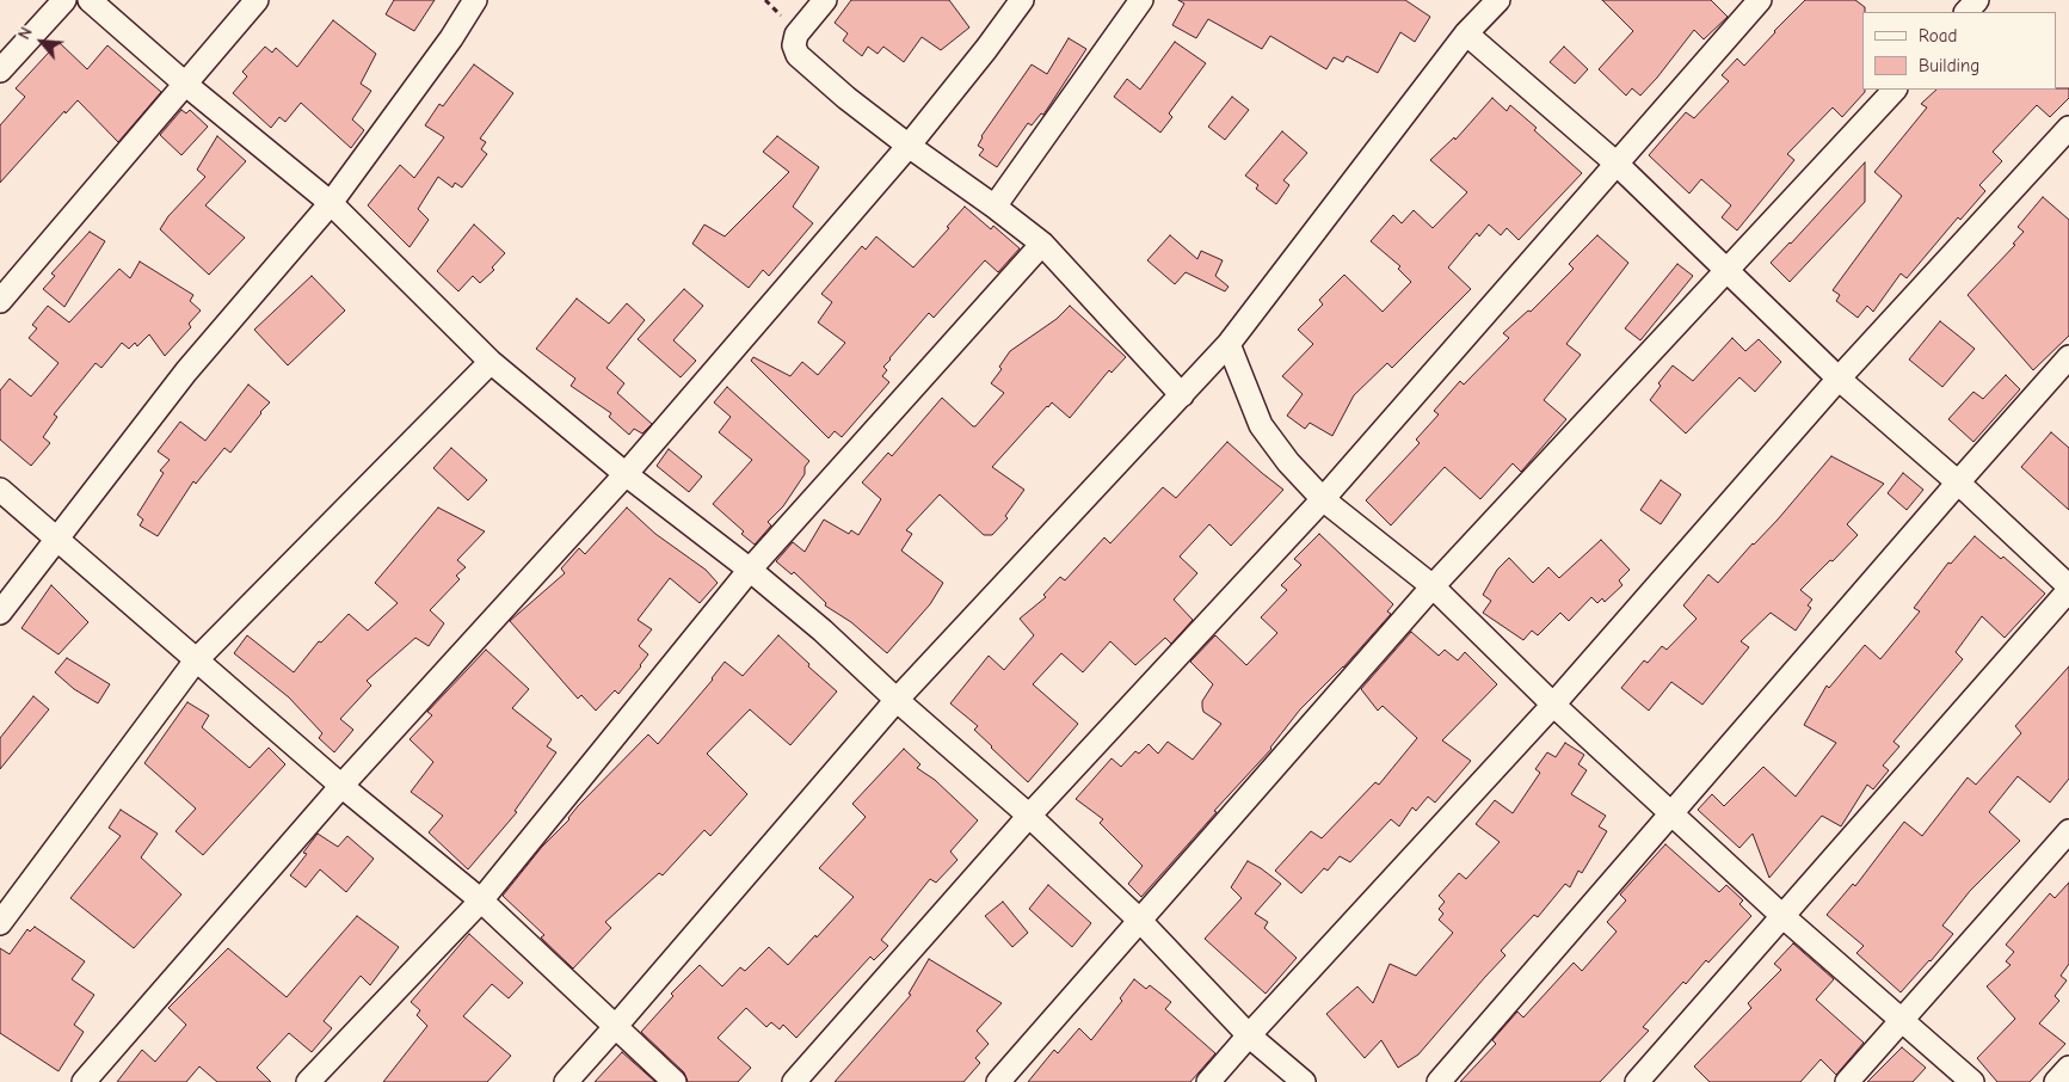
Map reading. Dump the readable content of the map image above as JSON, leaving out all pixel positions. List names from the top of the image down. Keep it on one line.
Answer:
{"legend":["Road","Building"],"north":"top left"}
